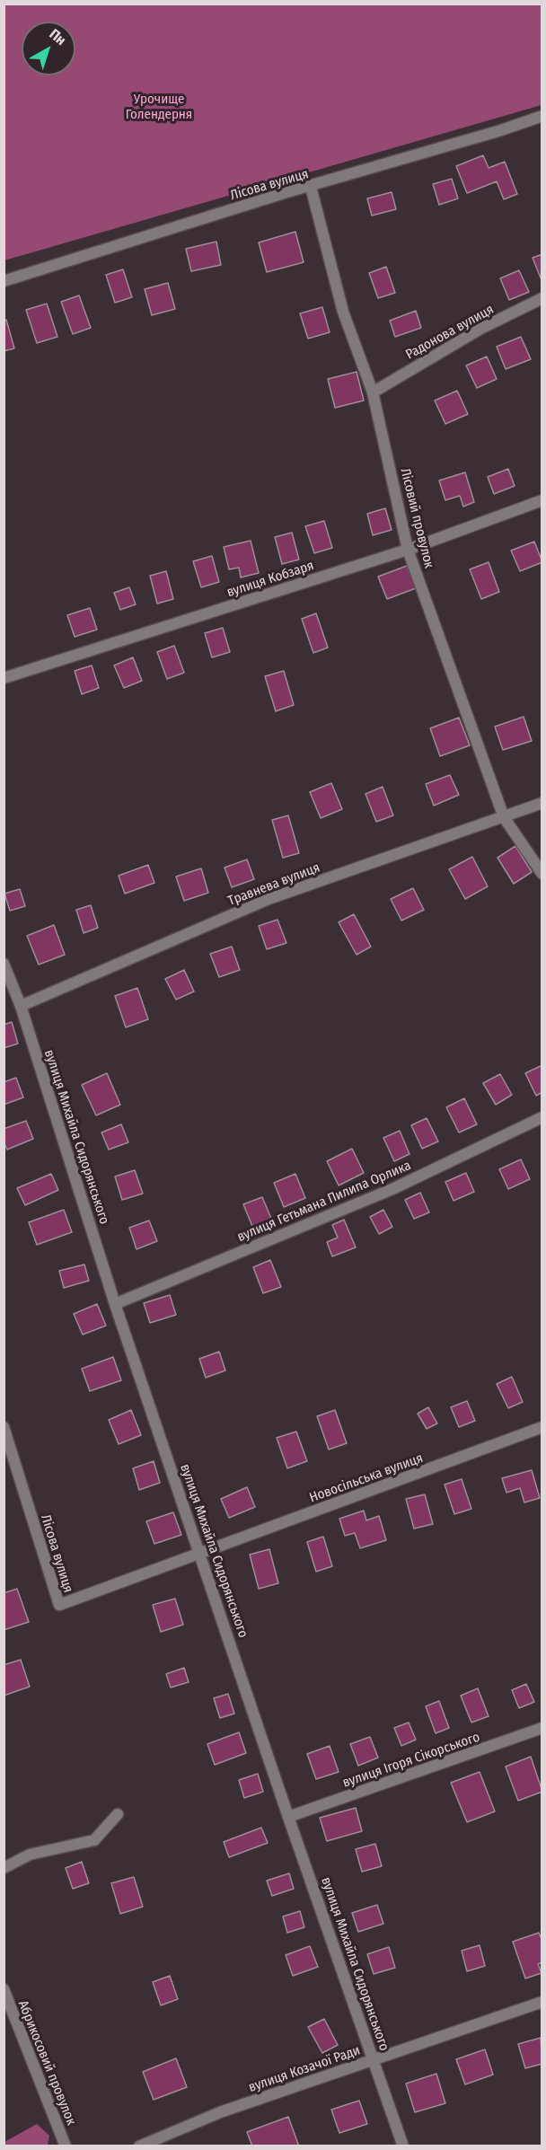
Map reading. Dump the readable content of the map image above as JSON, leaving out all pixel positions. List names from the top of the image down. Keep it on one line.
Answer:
{"streets":{"street":["Лісова вулиця","Радонова вулиця","Лісовий провулок","вулиця Кобзаря","Травнева вулиця","вулиця Михайла Сидорянського","вулиця Гетьмана Пилипа Орлика","Новосільська вулиця","вулиця Ігоря Сікорського","Абрикосовий провулок","вулиця Козачої Ради"]},"crossings":[["Лісова вулиця","Лісовий провулок"],["Лісова вулиця","вулиця Михайла Сидорянського"],["Лісова вулиця","Новосільська вулиця"],["Радонова вулиця","Лісовий провулок"],["Лісовий провулок","вулиця Кобзаря"],["Лісовий провулок","Травнева вулиця"],["Травнева вулиця","вулиця Михайла Сидорянського"],["вулиця Михайла Сидорянського","вулиця Гетьмана Пилипа Орлика"],["вулиця Михайла Сидорянського","Новосільська вулиця"],["вулиця Михайла Сидорянського","вулиця Ігоря Сікорського"],["вулиця Михайла Сидорянського","вулиця Козачої Ради"]],"parks":["Урочище Голендерня"],"north":"top right"}
